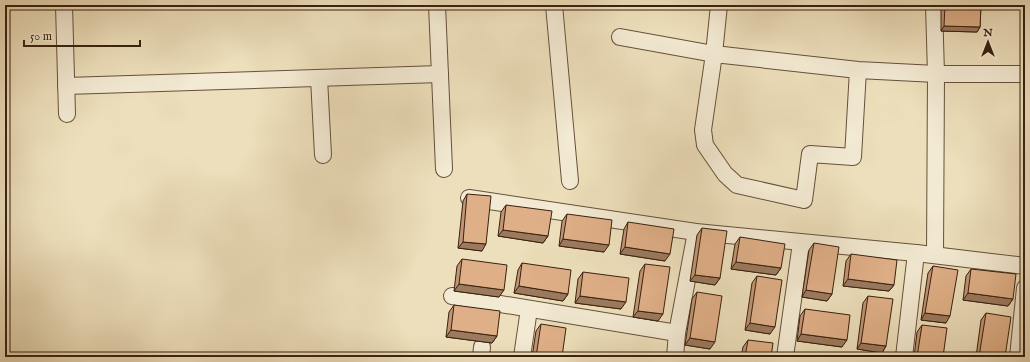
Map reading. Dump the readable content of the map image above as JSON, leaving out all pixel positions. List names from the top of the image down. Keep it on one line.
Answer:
{"scale_bar":"50 m","north":"top"}
